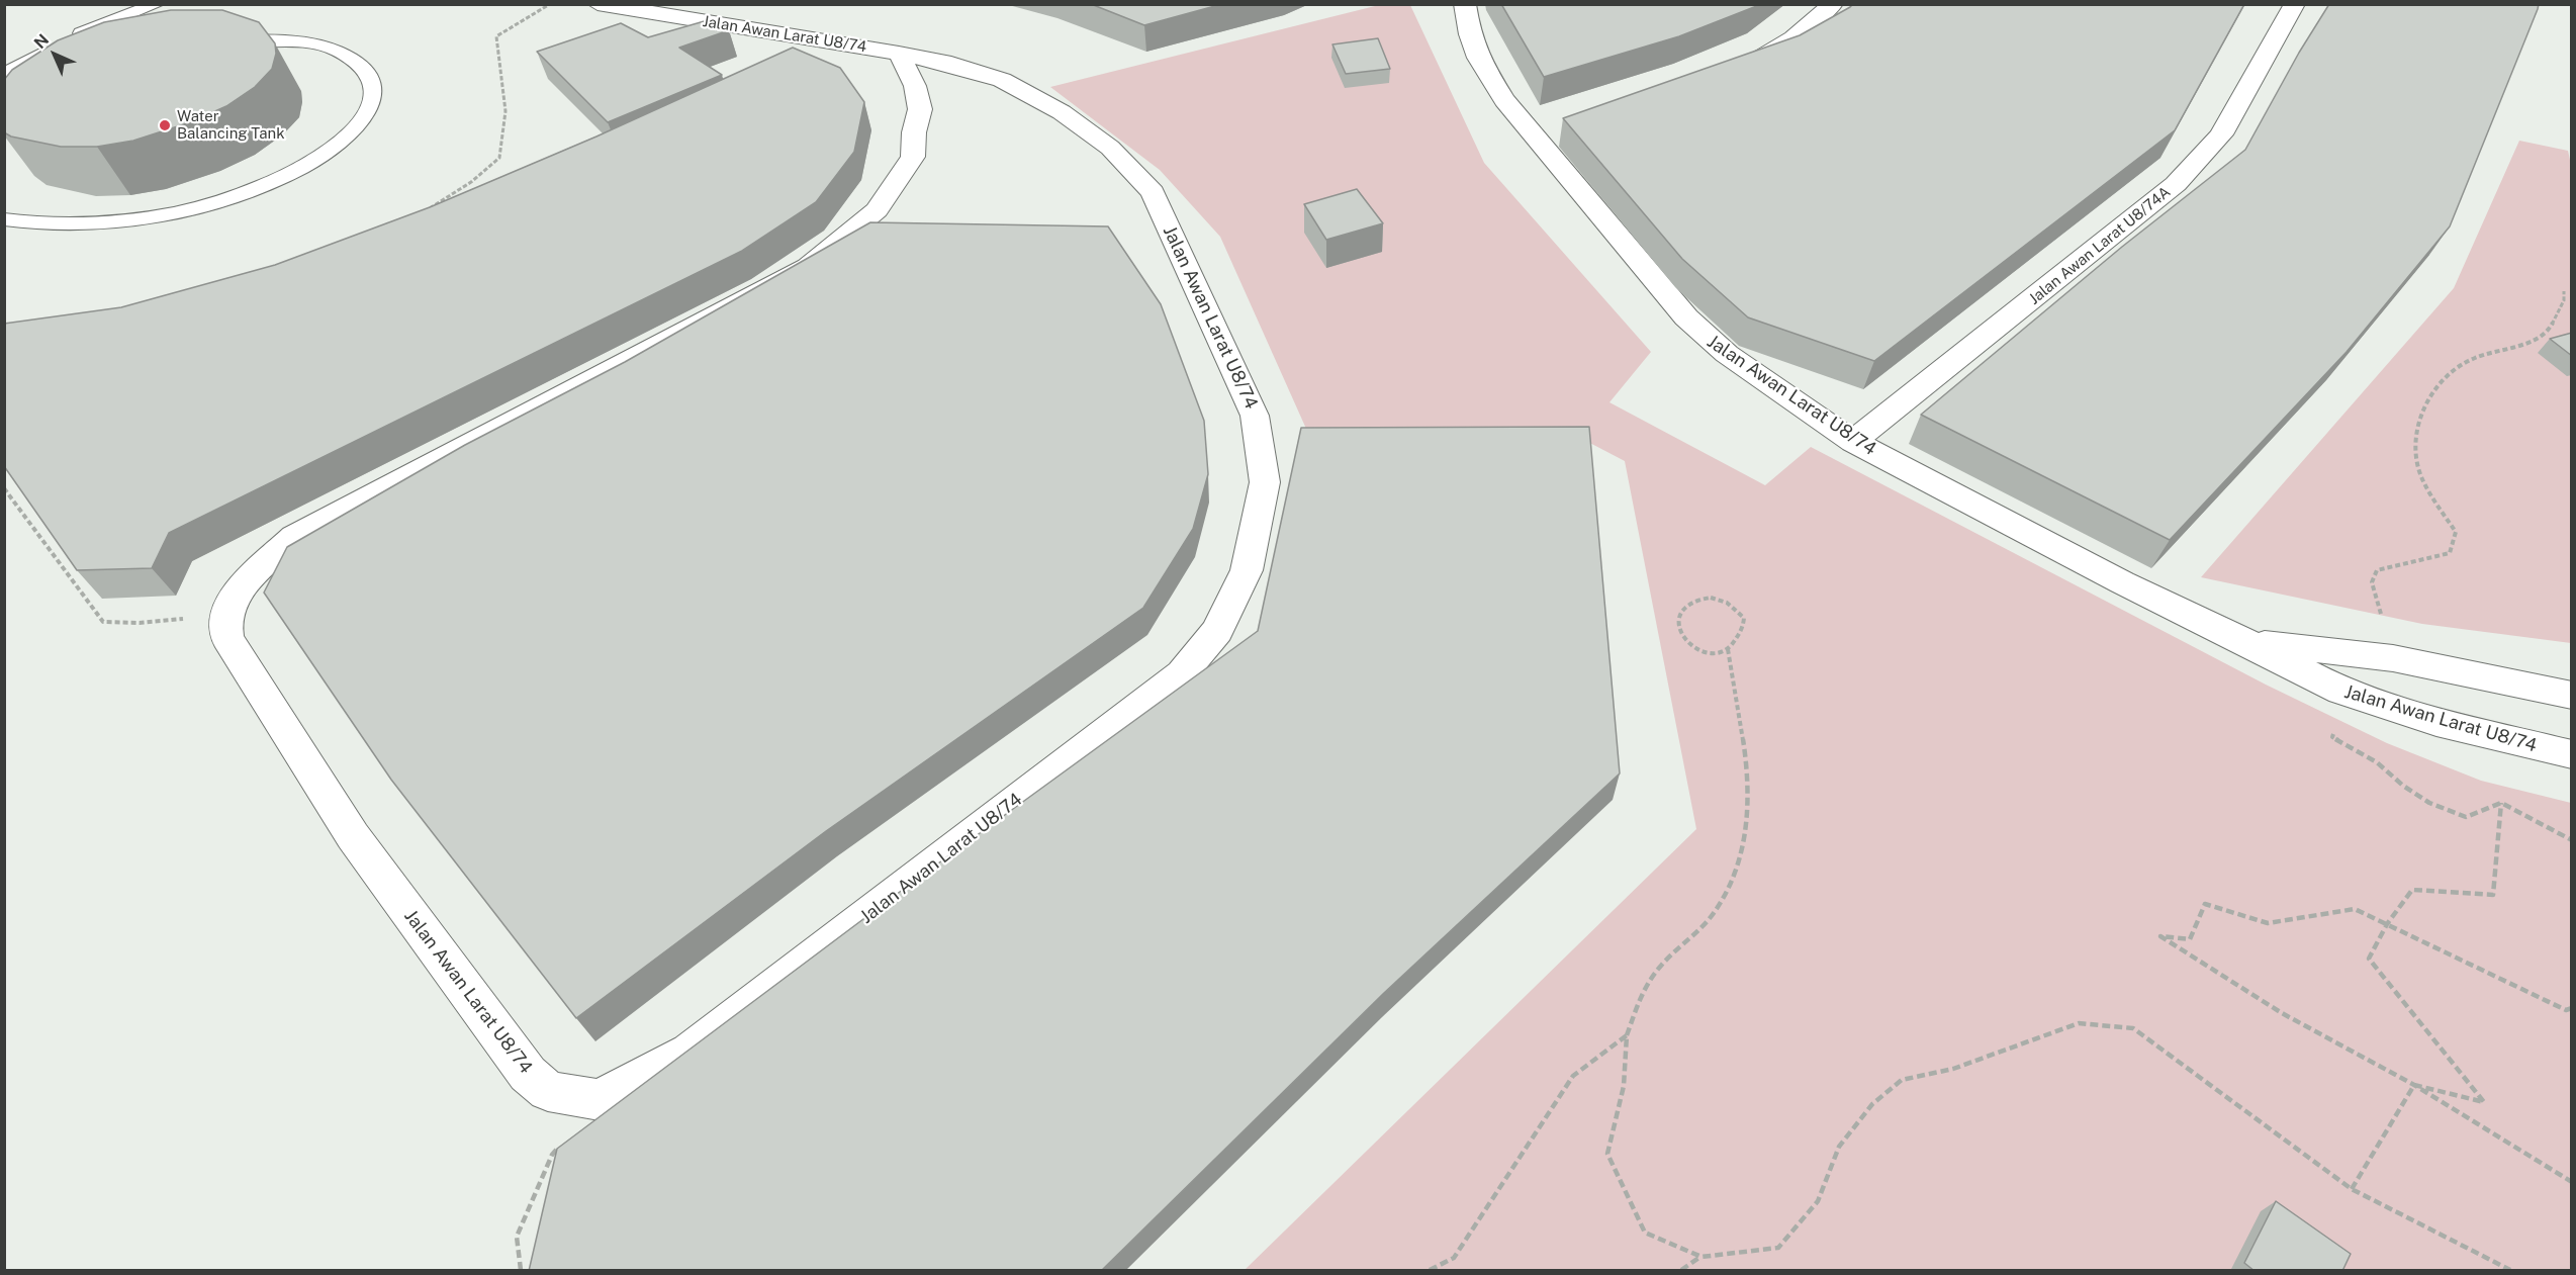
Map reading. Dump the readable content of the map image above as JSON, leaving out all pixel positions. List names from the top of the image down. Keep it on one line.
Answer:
{"streets":{"street":["Jalan Awan Larat U8/74","Jalan Awan Larat U8/74A"]},"crossings":[["Jalan Awan Larat U8/74","Jalan Awan Larat U8/74A"]],"places":["Water Balancing Tank"],"north":"top left"}
